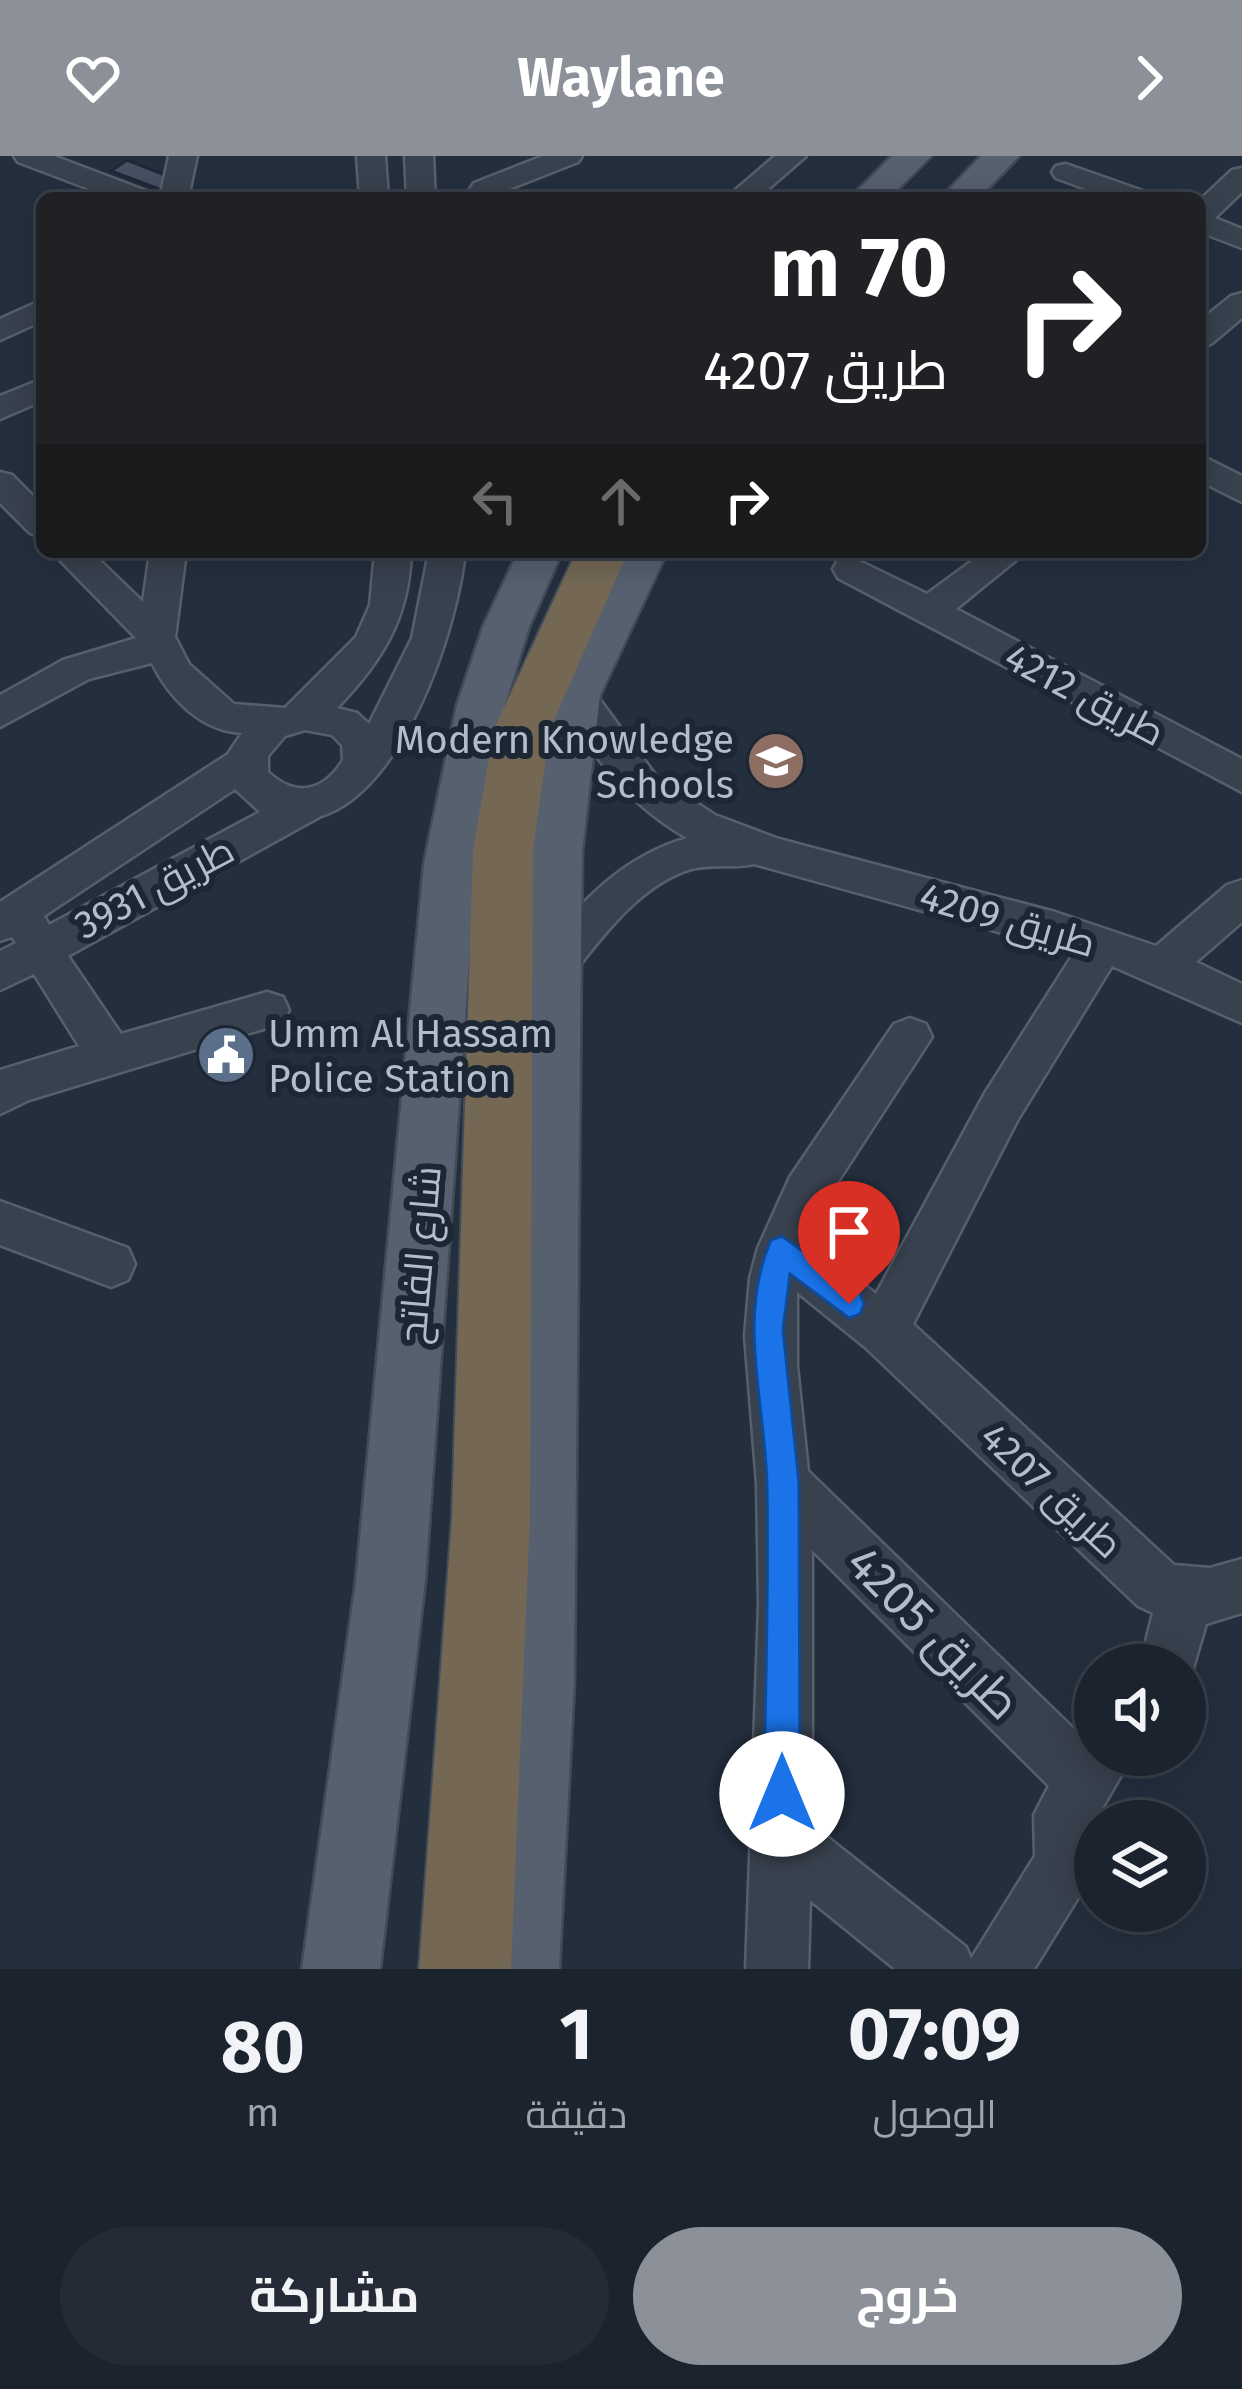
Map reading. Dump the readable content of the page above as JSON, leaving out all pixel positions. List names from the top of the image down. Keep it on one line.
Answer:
{"streets":{"main road":["شارع الفاتح"],"street":["طريق 4212","طريق 3931","طريق 4209","طريق 4207","طريق 4205"]},"crossings":[["طريق 4207","طريق 4205"]],"places":{"school or university":["Modern Knowledge Schools"],"public building":["Umm Al Hassam Police Station"]},"page":{"header":"Waylane","turn":["70 m","طريق 4207"],"eta":["07:09","الوصول","1","دقيقة","80","m"],"buttons":["خروج","مشاركة"]}}
